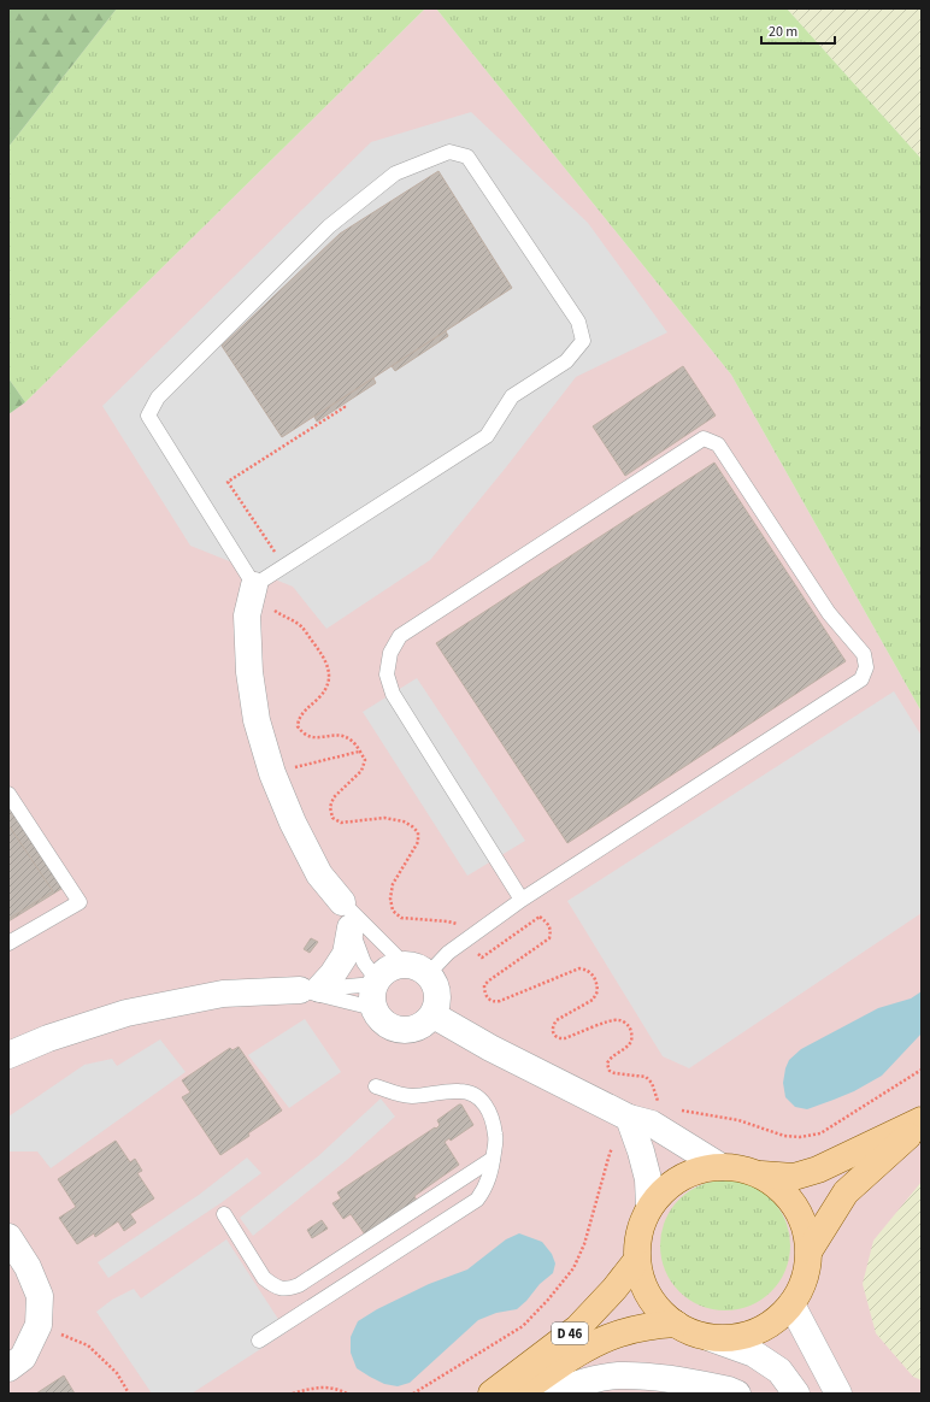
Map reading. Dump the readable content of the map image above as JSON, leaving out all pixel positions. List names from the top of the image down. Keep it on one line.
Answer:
{"streets":{"main road":["D 46"]},"scale_bar":"20 m"}
